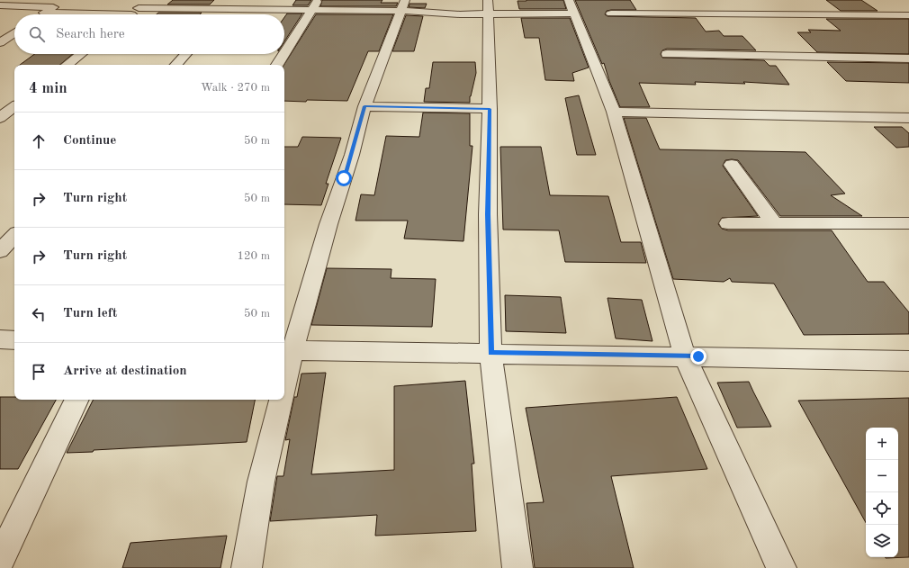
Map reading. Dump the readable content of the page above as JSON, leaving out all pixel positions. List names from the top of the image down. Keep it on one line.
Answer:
{"page":{"search":"Search here","heading":["4 min","Walk · 270 m"],"list":[["Continue","50 m"],["Turn right","50 m"],["Turn right","120 m"],["Turn left","50 m"],"Arrive at destination"],"map_buttons":["+","−"]}}
